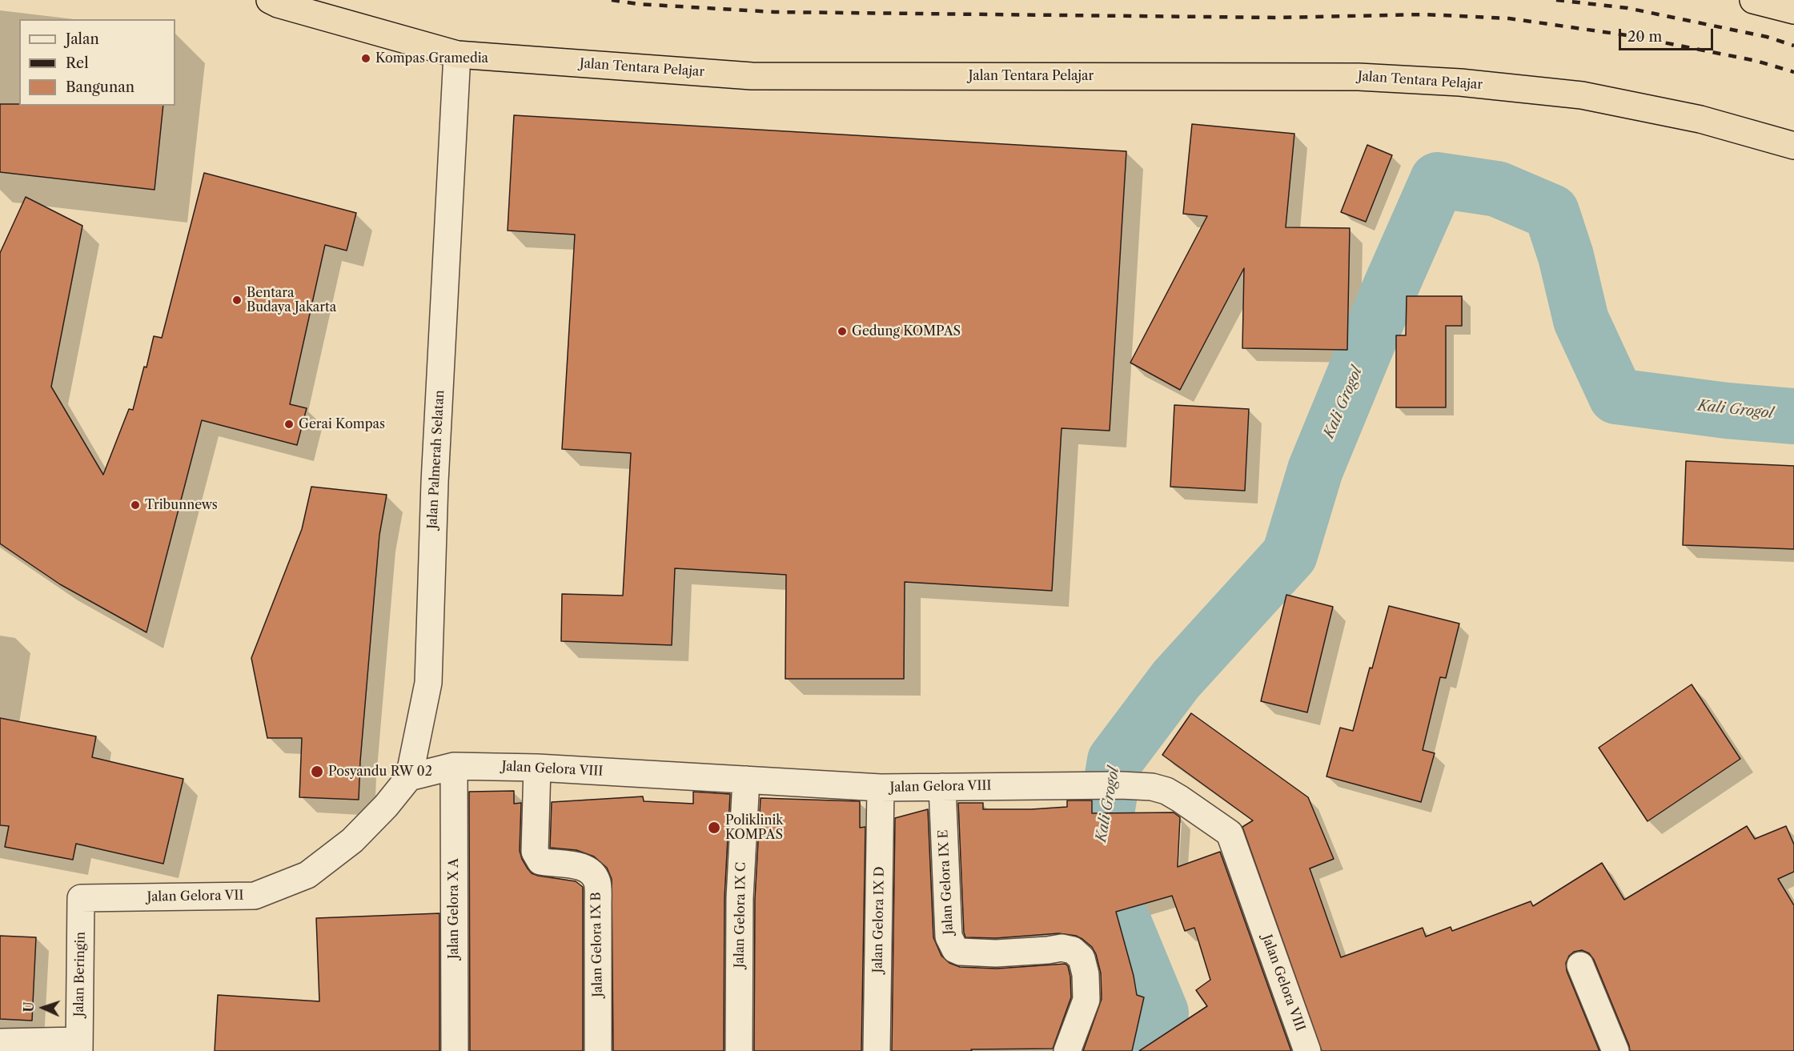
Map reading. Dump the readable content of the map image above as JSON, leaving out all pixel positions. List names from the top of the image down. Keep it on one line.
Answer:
{"streets":{"highway":["Jalan Tentara Pelajar"],"street":["Jalan Palmerah Selatan","Jalan Gelora VIII","Jalan Gelora IX E","Jalan Gelora VII","Jalan Gelora X A","Jalan Gelora IX C","Jalan Gelora IX D","Jalan Gelora IX B","Jalan Beringin"]},"crossings":[["Jalan Tentara Pelajar","Jalan Palmerah Selatan"],["Jalan Palmerah Selatan","Jalan Gelora VIII"],["Jalan Palmerah Selatan","Jalan Gelora VII"],["Jalan Gelora VIII","Jalan Gelora IX E"],["Jalan Gelora VIII","Jalan Gelora X A"],["Jalan Gelora VIII","Jalan Gelora IX C"],["Jalan Gelora VIII","Jalan Gelora IX D"],["Jalan Gelora VIII","Jalan Gelora IX B"],["Jalan Gelora VII","Jalan Beringin"]],"water":["Kali Grogol"],"places":["Kompas Gramedia","Bentara Budaya Jakarta","Gedung KOMPAS","Gerai Kompas","Tribunnews","Posyandu RW 02","Poliklinik KOMPAS"],"legend":["Jalan","Rel","Bangunan"],"scale_bar":"20 m","north":"left"}
